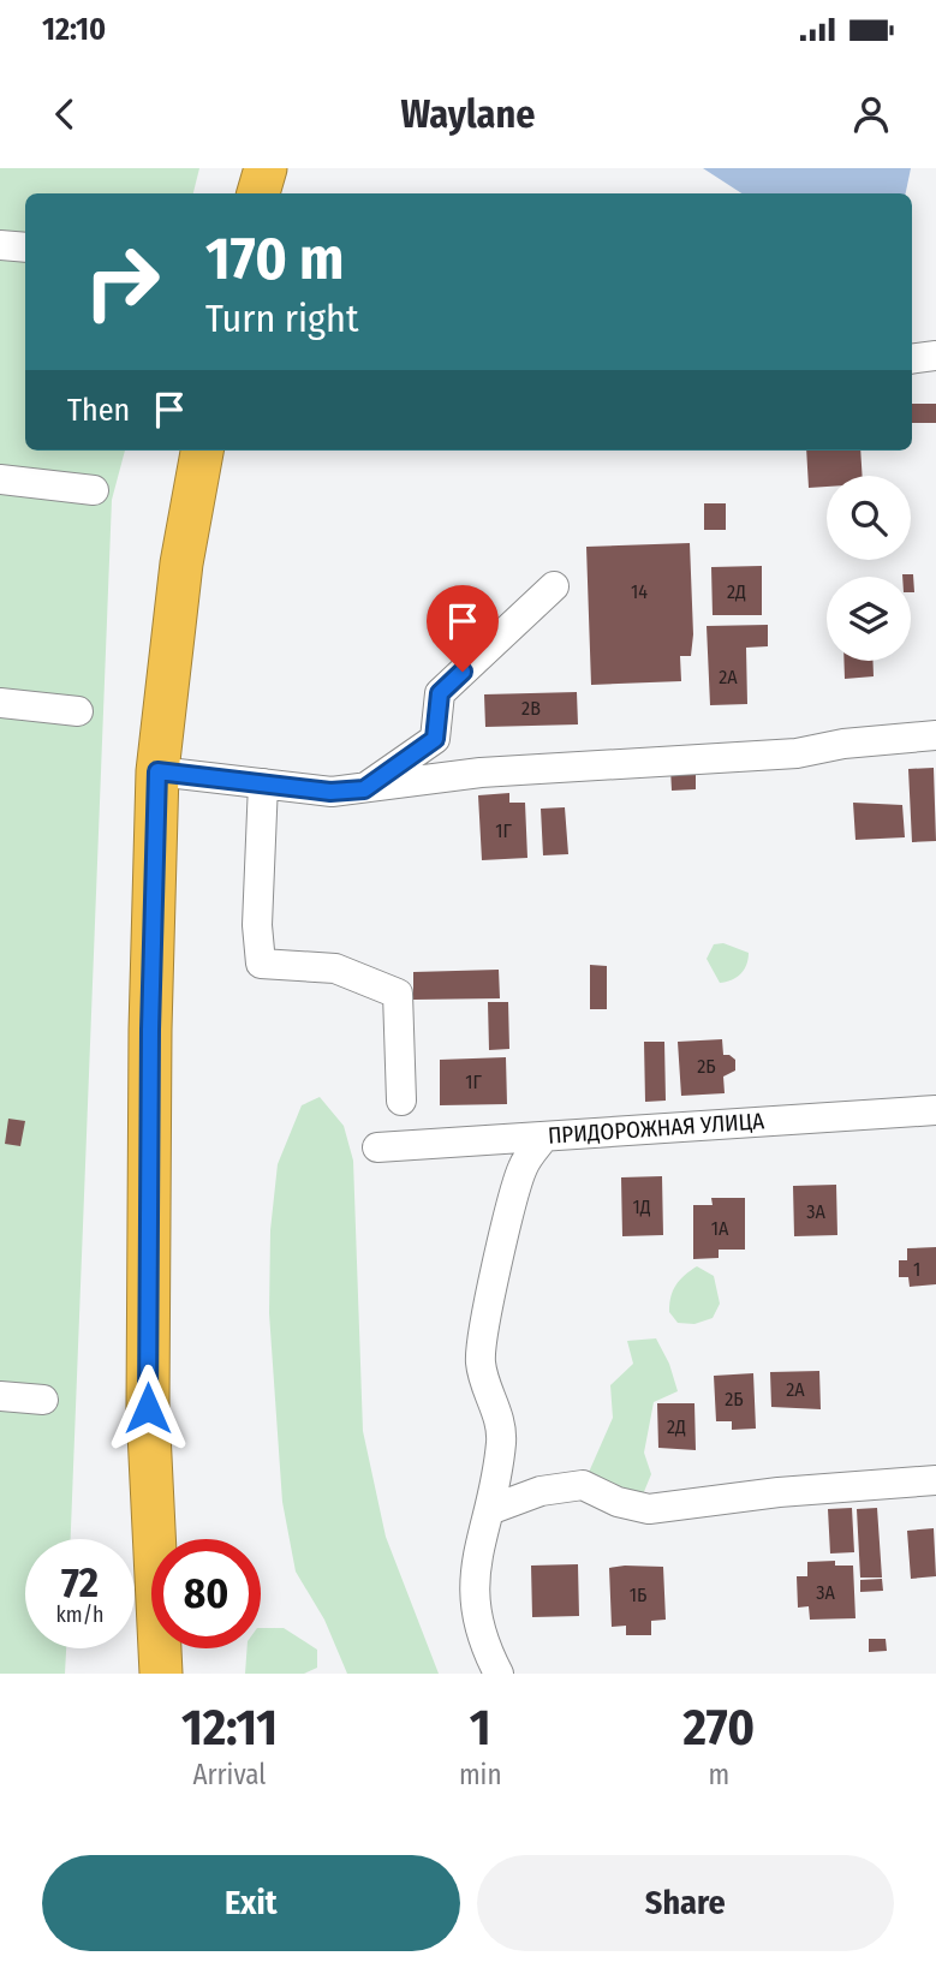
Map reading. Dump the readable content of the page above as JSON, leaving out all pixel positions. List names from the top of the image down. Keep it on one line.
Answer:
{"streets":{"street":["ПРИДОРОЖНАЯ УЛИЦА"]},"house_numbers":["14","2Д","2А","2В","1Г","2Б","1Г","1Д","3А","1А","1","2А","2Б","2Д","3А","1Б"],"page":{"status":"12:10","header":"Waylane","turn":["170 m","Turn right"],"then":"Then","speed":"72 km/h","limit":"80","eta":["12:11","Arrival","1","min","270","m"],"buttons":["Exit","Share"]}}
